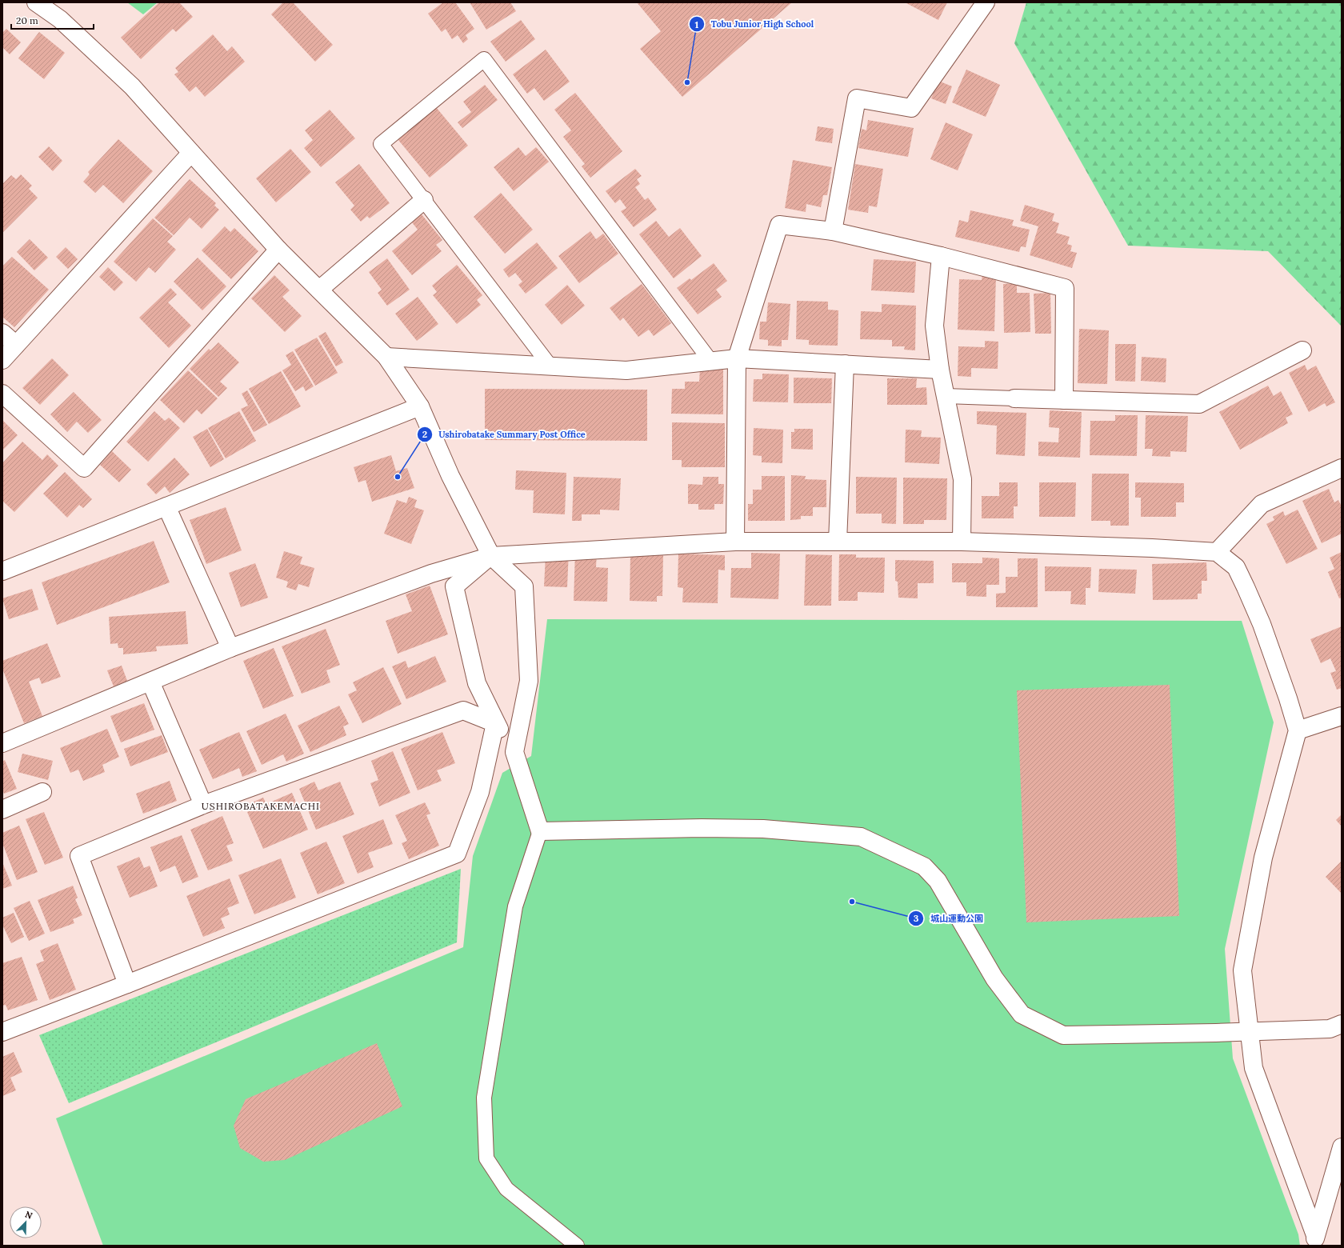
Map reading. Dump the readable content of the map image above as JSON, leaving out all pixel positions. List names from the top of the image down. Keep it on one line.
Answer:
{"districts":["USHIROBATAKEMACHI"],"places":["Tobu Junior High School","Ushirobatake Summary Post Office","城山運動公園"],"scale_bar":"20 m","north":"top right"}
